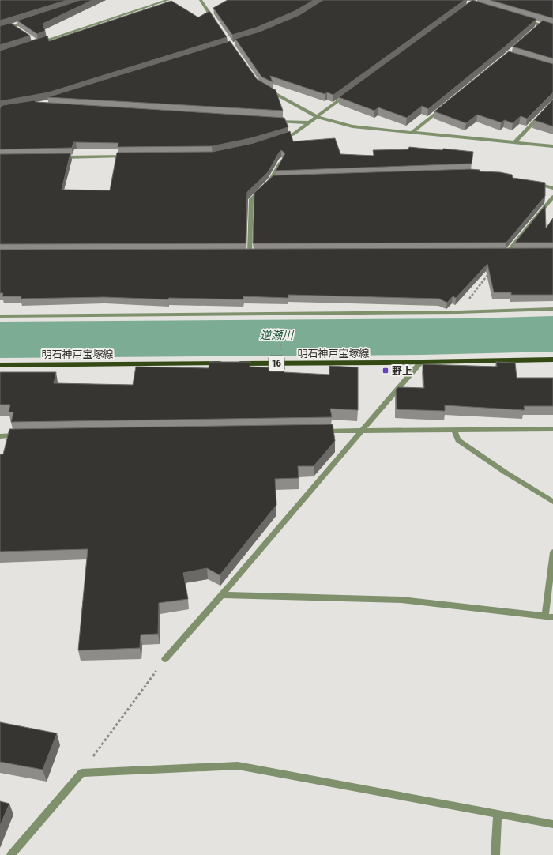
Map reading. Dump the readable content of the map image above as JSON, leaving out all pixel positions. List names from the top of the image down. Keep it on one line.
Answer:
{"streets":{"main road":["明石神戸宝塚線","16"]},"water":["逆瀬川"],"places":{"transit":["野上"]}}
